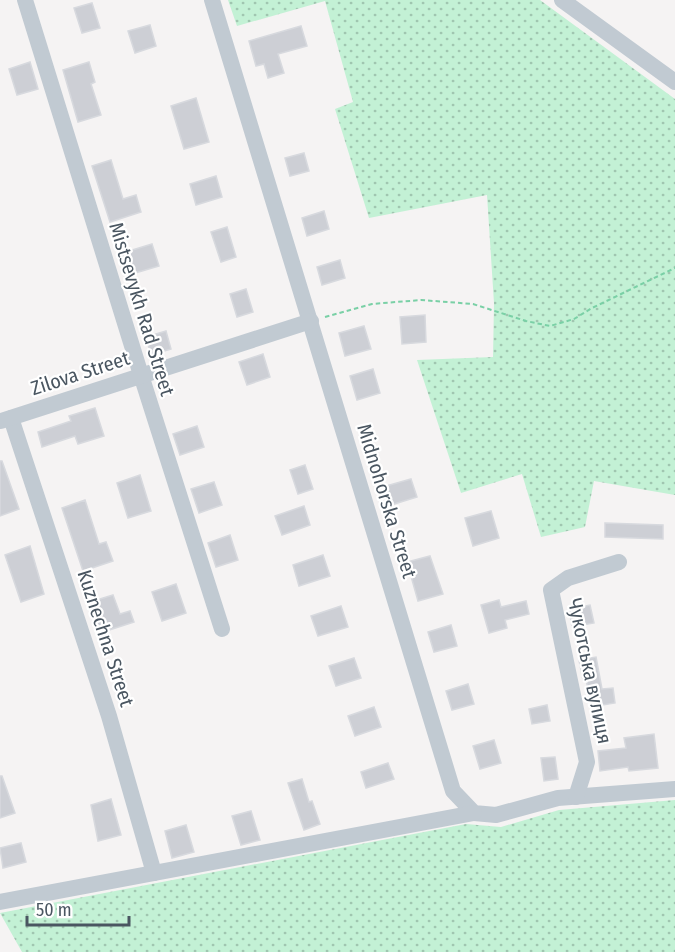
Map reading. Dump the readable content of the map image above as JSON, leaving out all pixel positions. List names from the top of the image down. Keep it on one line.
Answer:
{"streets":{"street":["Mistsevykh Rad Street","Zilova Street","Midnohorska Street","Kuznechna Street","Чукотська вулиця"]},"crossings":[["Mistsevykh Rad Street","Zilova Street"],["Zilova Street","Midnohorska Street"],["Zilova Street","Kuznechna Street"]],"scale_bar":"50 m"}
